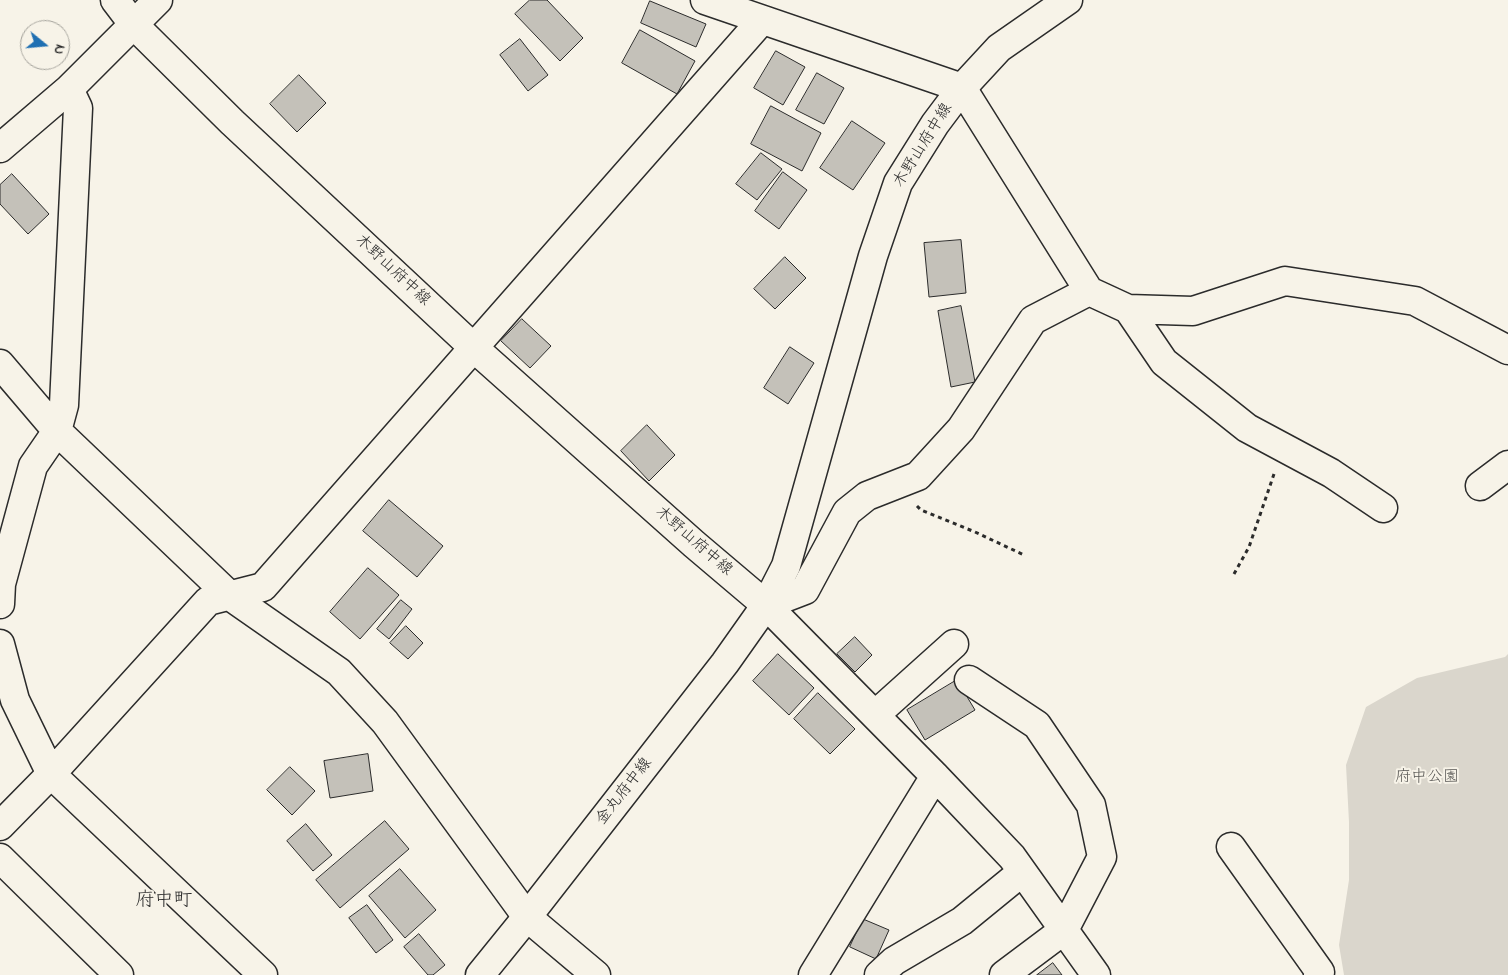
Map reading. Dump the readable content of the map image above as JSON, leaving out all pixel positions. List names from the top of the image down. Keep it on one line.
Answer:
{"streets":{"street":["木野山府中線","金丸府中線"]},"crossings":[["木野山府中線","金丸府中線"]],"districts":["府中町"],"parks":["府中公園"],"north":"right"}
